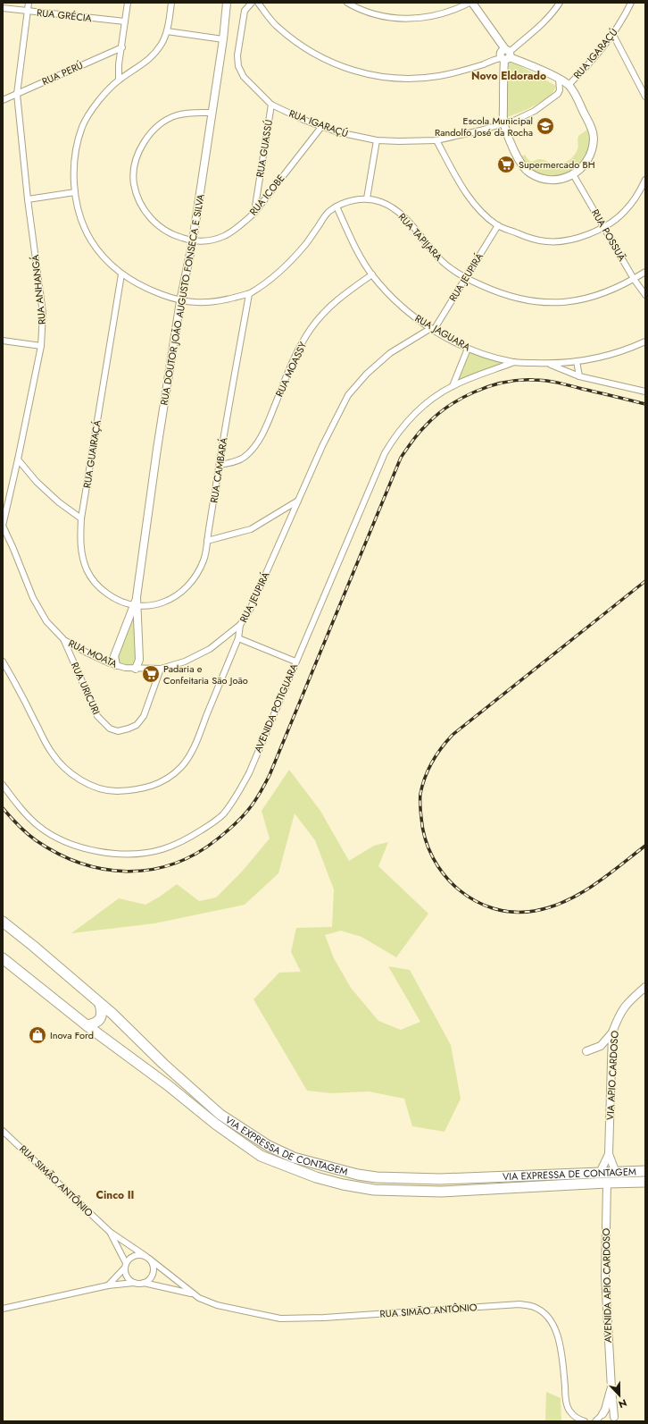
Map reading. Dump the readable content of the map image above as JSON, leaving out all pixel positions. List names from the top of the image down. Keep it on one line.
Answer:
{"streets":{"highway":["VIA EXPRESSA DE CONTAGEM"],"street":["RUA GRÉCIA","RUA IGARAÇÚ","RUA PERÚ","RUA GUASSÚ","RUA ICOBE","RUA POSSUÃ","RUA TAPIJARA","RUA JEUPIRÁ","RUA ANHANGÁ","RUA DOUTOR JOÃO AUGUSTO FONSECA E SILVA","RUA JAGUARA","RUA MOASSY","RUA GUAIRAÇÁ","RUA CAMBARÁ","RUA MOATA","RUA URICURI","AVENIDA POTIGUARA","VIA APIO CARDOSO","RUA SIMÃO ANTÔNIO","AVENIDA APIO CARDOSO"]},"crossings":[["RUA GRÉCIA","RUA ANHANGÁ"],["RUA IGARAÇÚ","RUA GUASSÚ"],["RUA IGARAÇÚ","RUA ICOBE"],["RUA PERÚ","RUA ANHANGÁ"],["RUA GUASSÚ","RUA ICOBE"],["RUA ICOBE","RUA DOUTOR JOÃO AUGUSTO FONSECA E SILVA"],["RUA POSSUÃ","RUA TAPIJARA"],["RUA TAPIJARA","RUA JEUPIRÁ"],["RUA TAPIJARA","RUA DOUTOR JOÃO AUGUSTO FONSECA E SILVA"],["RUA TAPIJARA","RUA JAGUARA"],["RUA TAPIJARA","RUA GUAIRAÇÁ"],["RUA TAPIJARA","RUA CAMBARÁ"],["RUA JEUPIRÁ","RUA JAGUARA"],["RUA JEUPIRÁ","RUA MOATA"],["RUA ANHANGÁ","RUA MOATA"],["RUA DOUTOR JOÃO AUGUSTO FONSECA E SILVA","RUA GUAIRAÇÁ"],["RUA DOUTOR JOÃO AUGUSTO FONSECA E SILVA","RUA CAMBARÁ"],["RUA DOUTOR JOÃO AUGUSTO FONSECA E SILVA","RUA MOATA"],["RUA JAGUARA","RUA MOASSY"],["RUA JAGUARA","AVENIDA POTIGUARA"],["RUA MOASSY","RUA CAMBARÁ"],["RUA GUAIRAÇÁ","RUA CAMBARÁ"],["RUA MOATA","RUA URICURI"],["VIA APIO CARDOSO","VIA EXPRESSA DE CONTAGEM"],["VIA EXPRESSA DE CONTAGEM","AVENIDA APIO CARDOSO"]],"districts":["Novo Eldorado","Cinco II"],"places":{"school or university":["Escola Municipal Randolfo José da Rocha"],"supermarket":["Supermercado BH","Padaria e Confeitaria São João"],"shop":["Inova Ford"]},"north":"bottom"}
